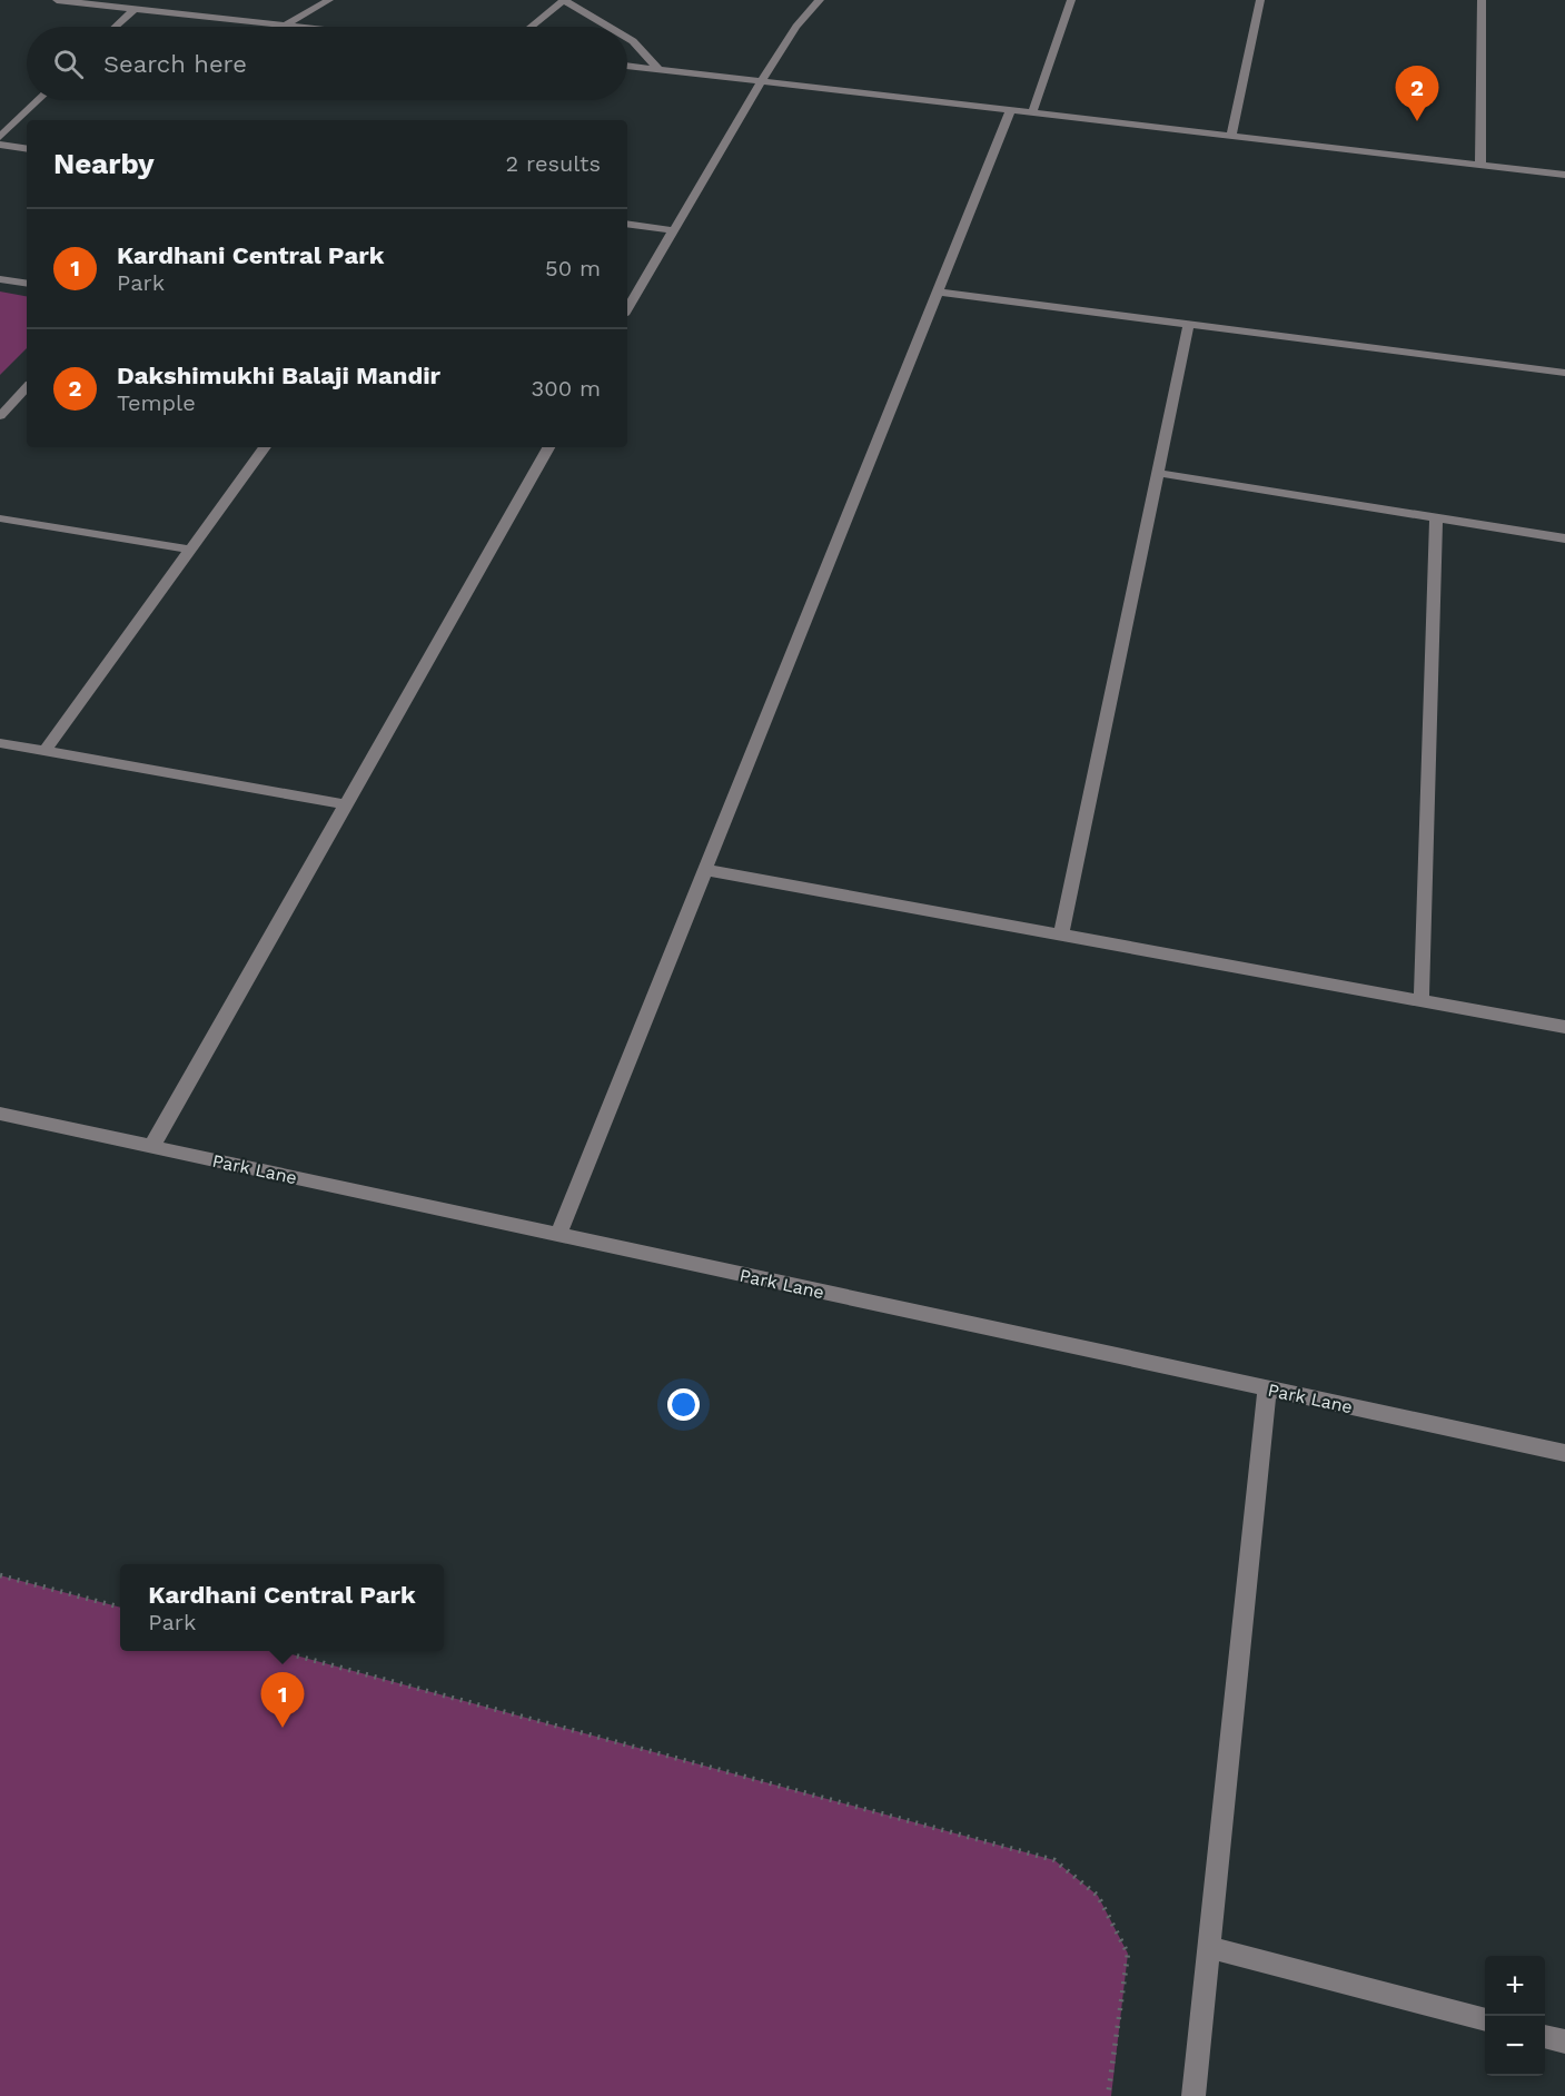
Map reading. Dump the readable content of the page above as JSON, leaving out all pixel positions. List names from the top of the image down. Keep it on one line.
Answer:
{"streets":{"street":["Park Lane"]},"page":{"search":"Search here","pins":["2","1"],"heading":["Nearby","2 results"],"list":[{"mark":"1","name":"Kardhani Central Park","note":"Park","value":"50 m"},{"mark":"2","name":"Dakshimukhi Balaji Mandir","note":"Temple","value":"300 m"}],"popup":["Kardhani Central Park","Park"],"map_buttons":["+","−"]}}
